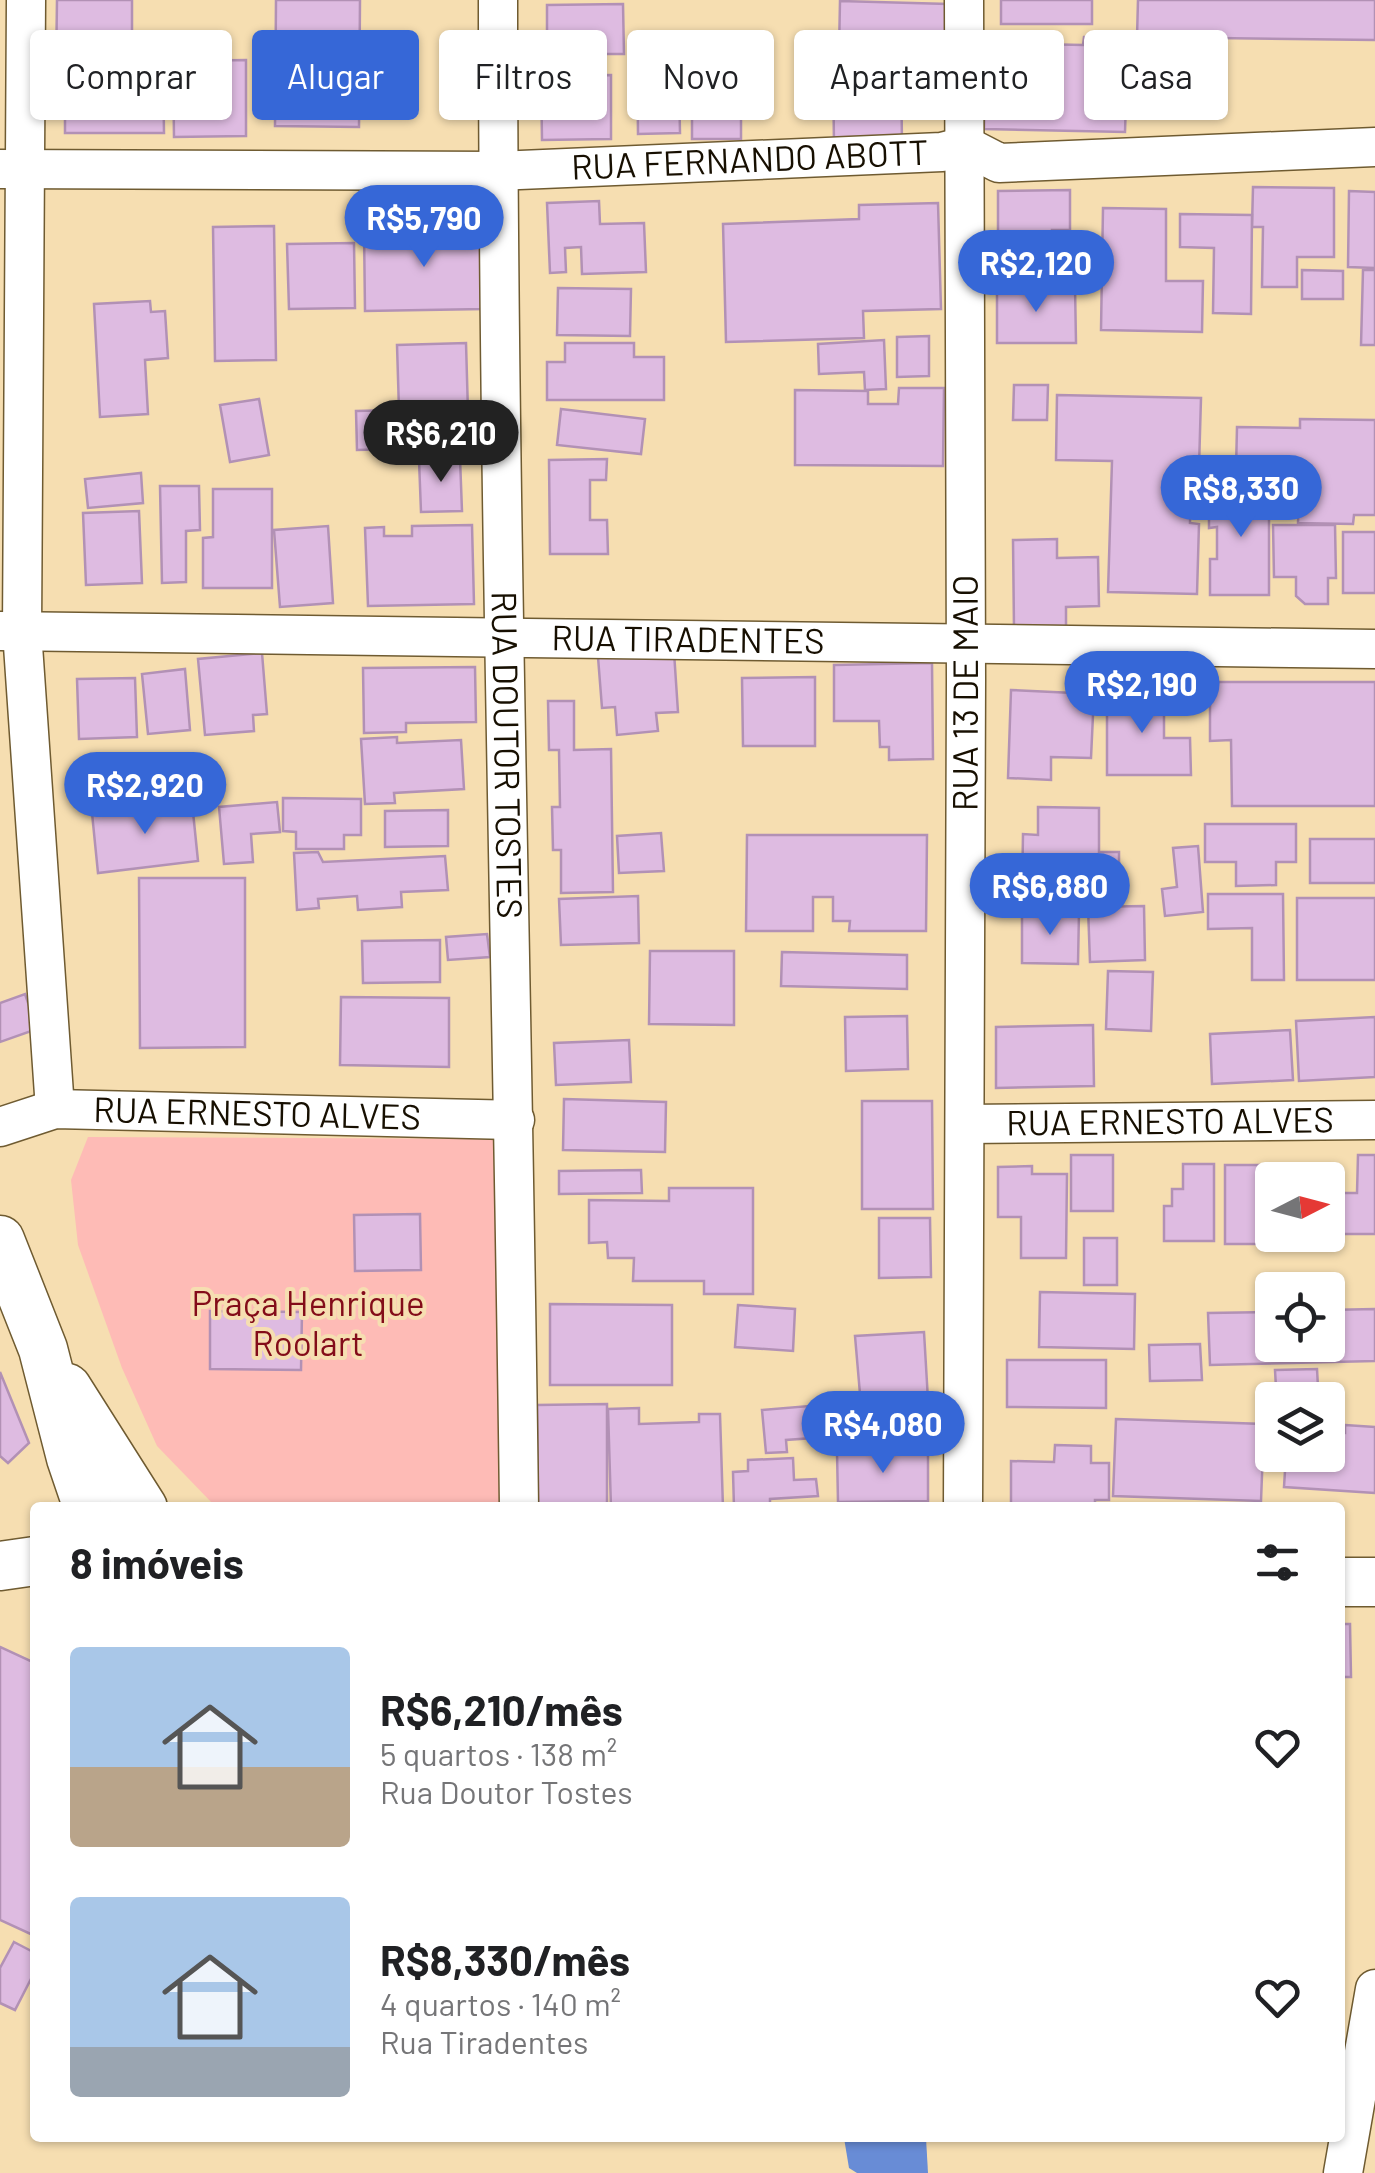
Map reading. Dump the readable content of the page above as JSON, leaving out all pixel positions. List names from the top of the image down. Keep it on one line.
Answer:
{"streets":{"street":["RUA FERNANDO ABOTT","RUA TIRADENTES","RUA 13 DE MAIO","RUA DOUTOR TOSTES","RUA ERNESTO ALVES"]},"crossings":[["RUA FERNANDO ABOTT","RUA 13 DE MAIO"],["RUA FERNANDO ABOTT","RUA DOUTOR TOSTES"],["RUA TIRADENTES","RUA 13 DE MAIO"],["RUA TIRADENTES","RUA DOUTOR TOSTES"],["RUA 13 DE MAIO","RUA ERNESTO ALVES"],["RUA DOUTOR TOSTES","RUA ERNESTO ALVES"]],"parks":["Praça Henrique Roolart"],"north":"right","page":{"chip":["Comprar","Alugar","Filtros","Novo","Apartamento","Casa"],"price":["R$5,790","R$2,120","R$6,210","R$8,330","R$2,190","R$2,920","R$6,880","R$4,080"],"heading":"8 imóveis","list":[{"name":"R$6,210/mês","note":"5 quartos · 138 m² · Rua Doutor Tostes"},{"name":"R$8,330/mês","note":"4 quartos · 140 m² · Rua Tiradentes"}]}}
